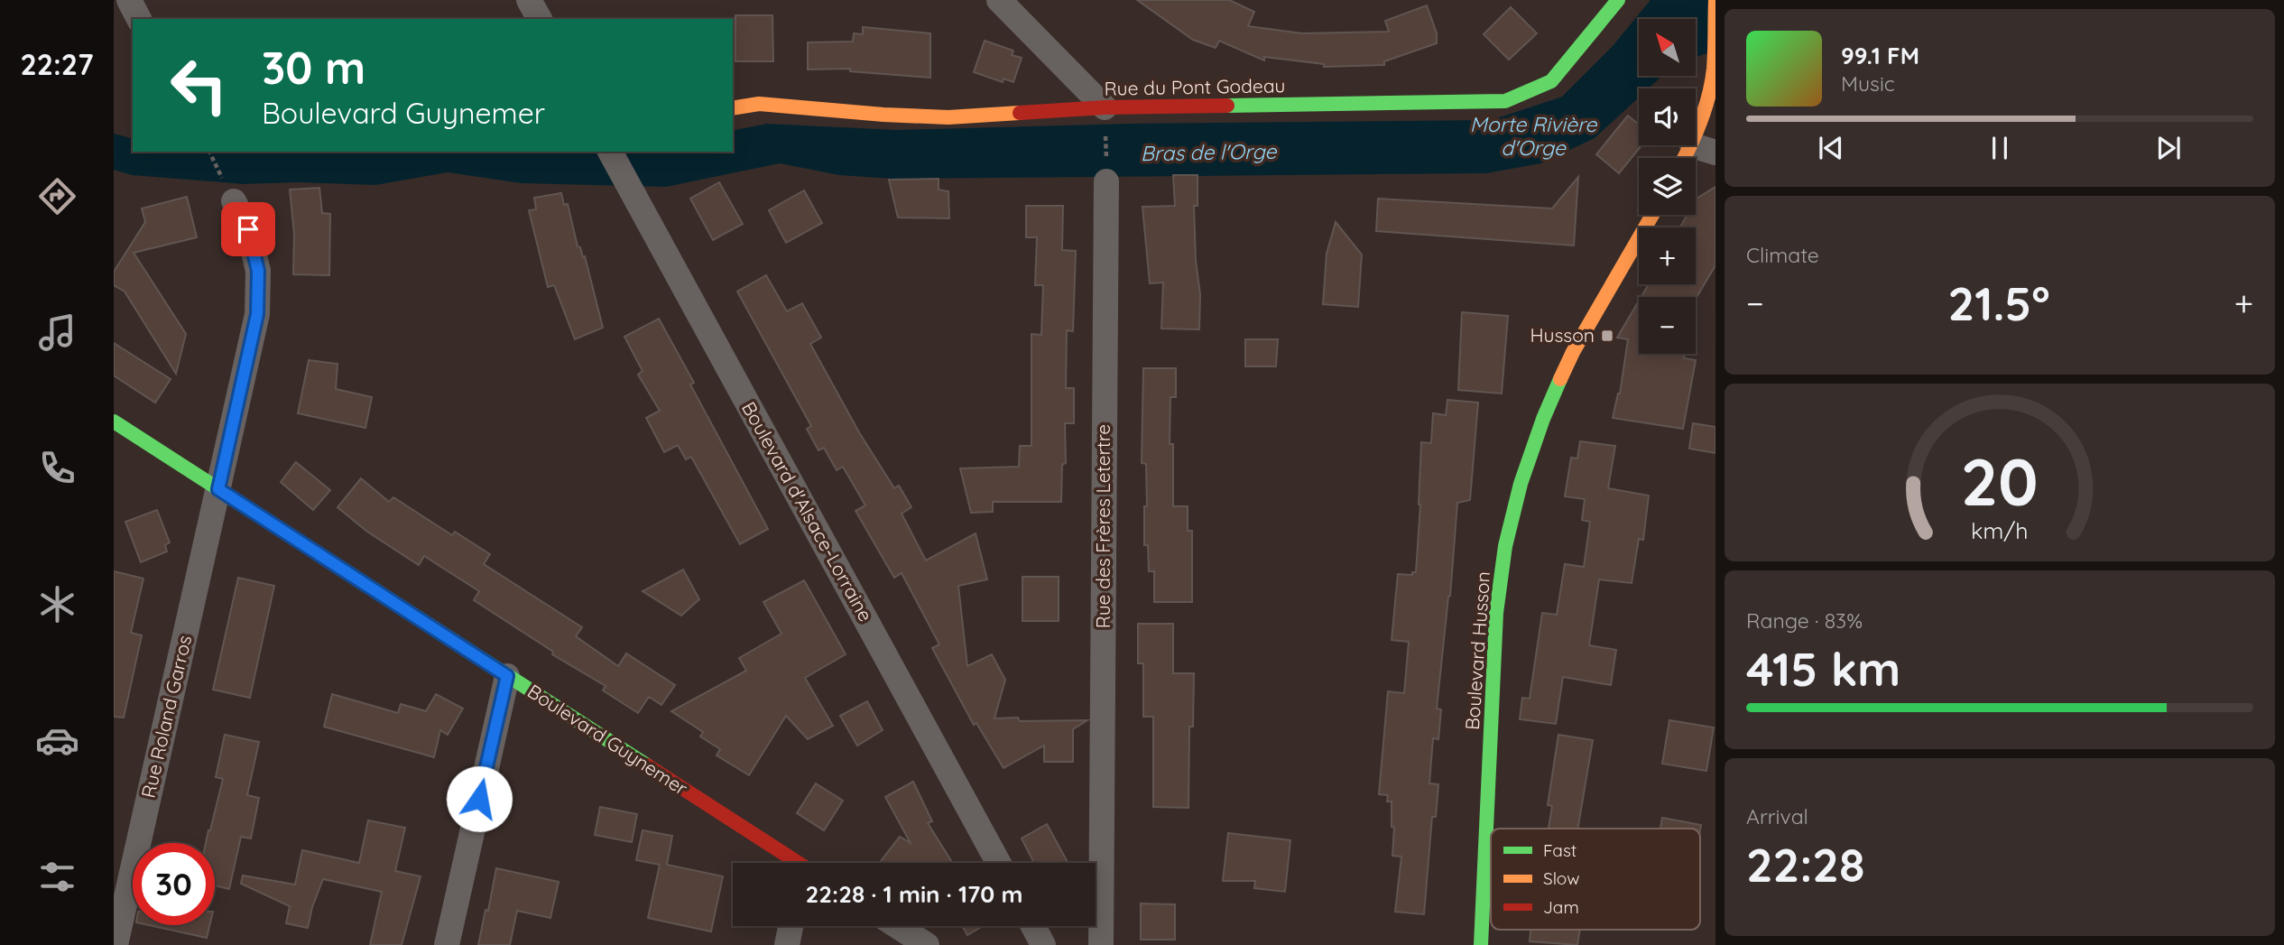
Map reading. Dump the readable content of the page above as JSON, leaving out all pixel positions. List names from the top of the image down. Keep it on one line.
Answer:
{"streets":{"street":["Rue du Pont Godeau","Boulevard d'Alsace-Lorraine","Rue des Frères Letertre","Boulevard Husson","Rue Roland Garros","Boulevard Guynemer"]},"crossings":[["Rue Roland Garros","Boulevard Guynemer"]],"water":["Morte Rivière d'Orge","Bras de l'Orge"],"places":{"transit":["Husson"]},"legend":["Fast","Slow","Jam"],"north":"top left","page":{"tabs":"22:27","map_buttons":["+","−"],"turn":["30 m","Boulevard Guynemer"],"song":["99.1 FM","Music"],"tile":["Climate",["Range · 83%","415 km"],["Arrival","22:28"]],"heat":["−","21.5°","+"],"limit":"30","trip":"22:28 · 1 min · 170 m","gauge":["20","km/h"]}}
